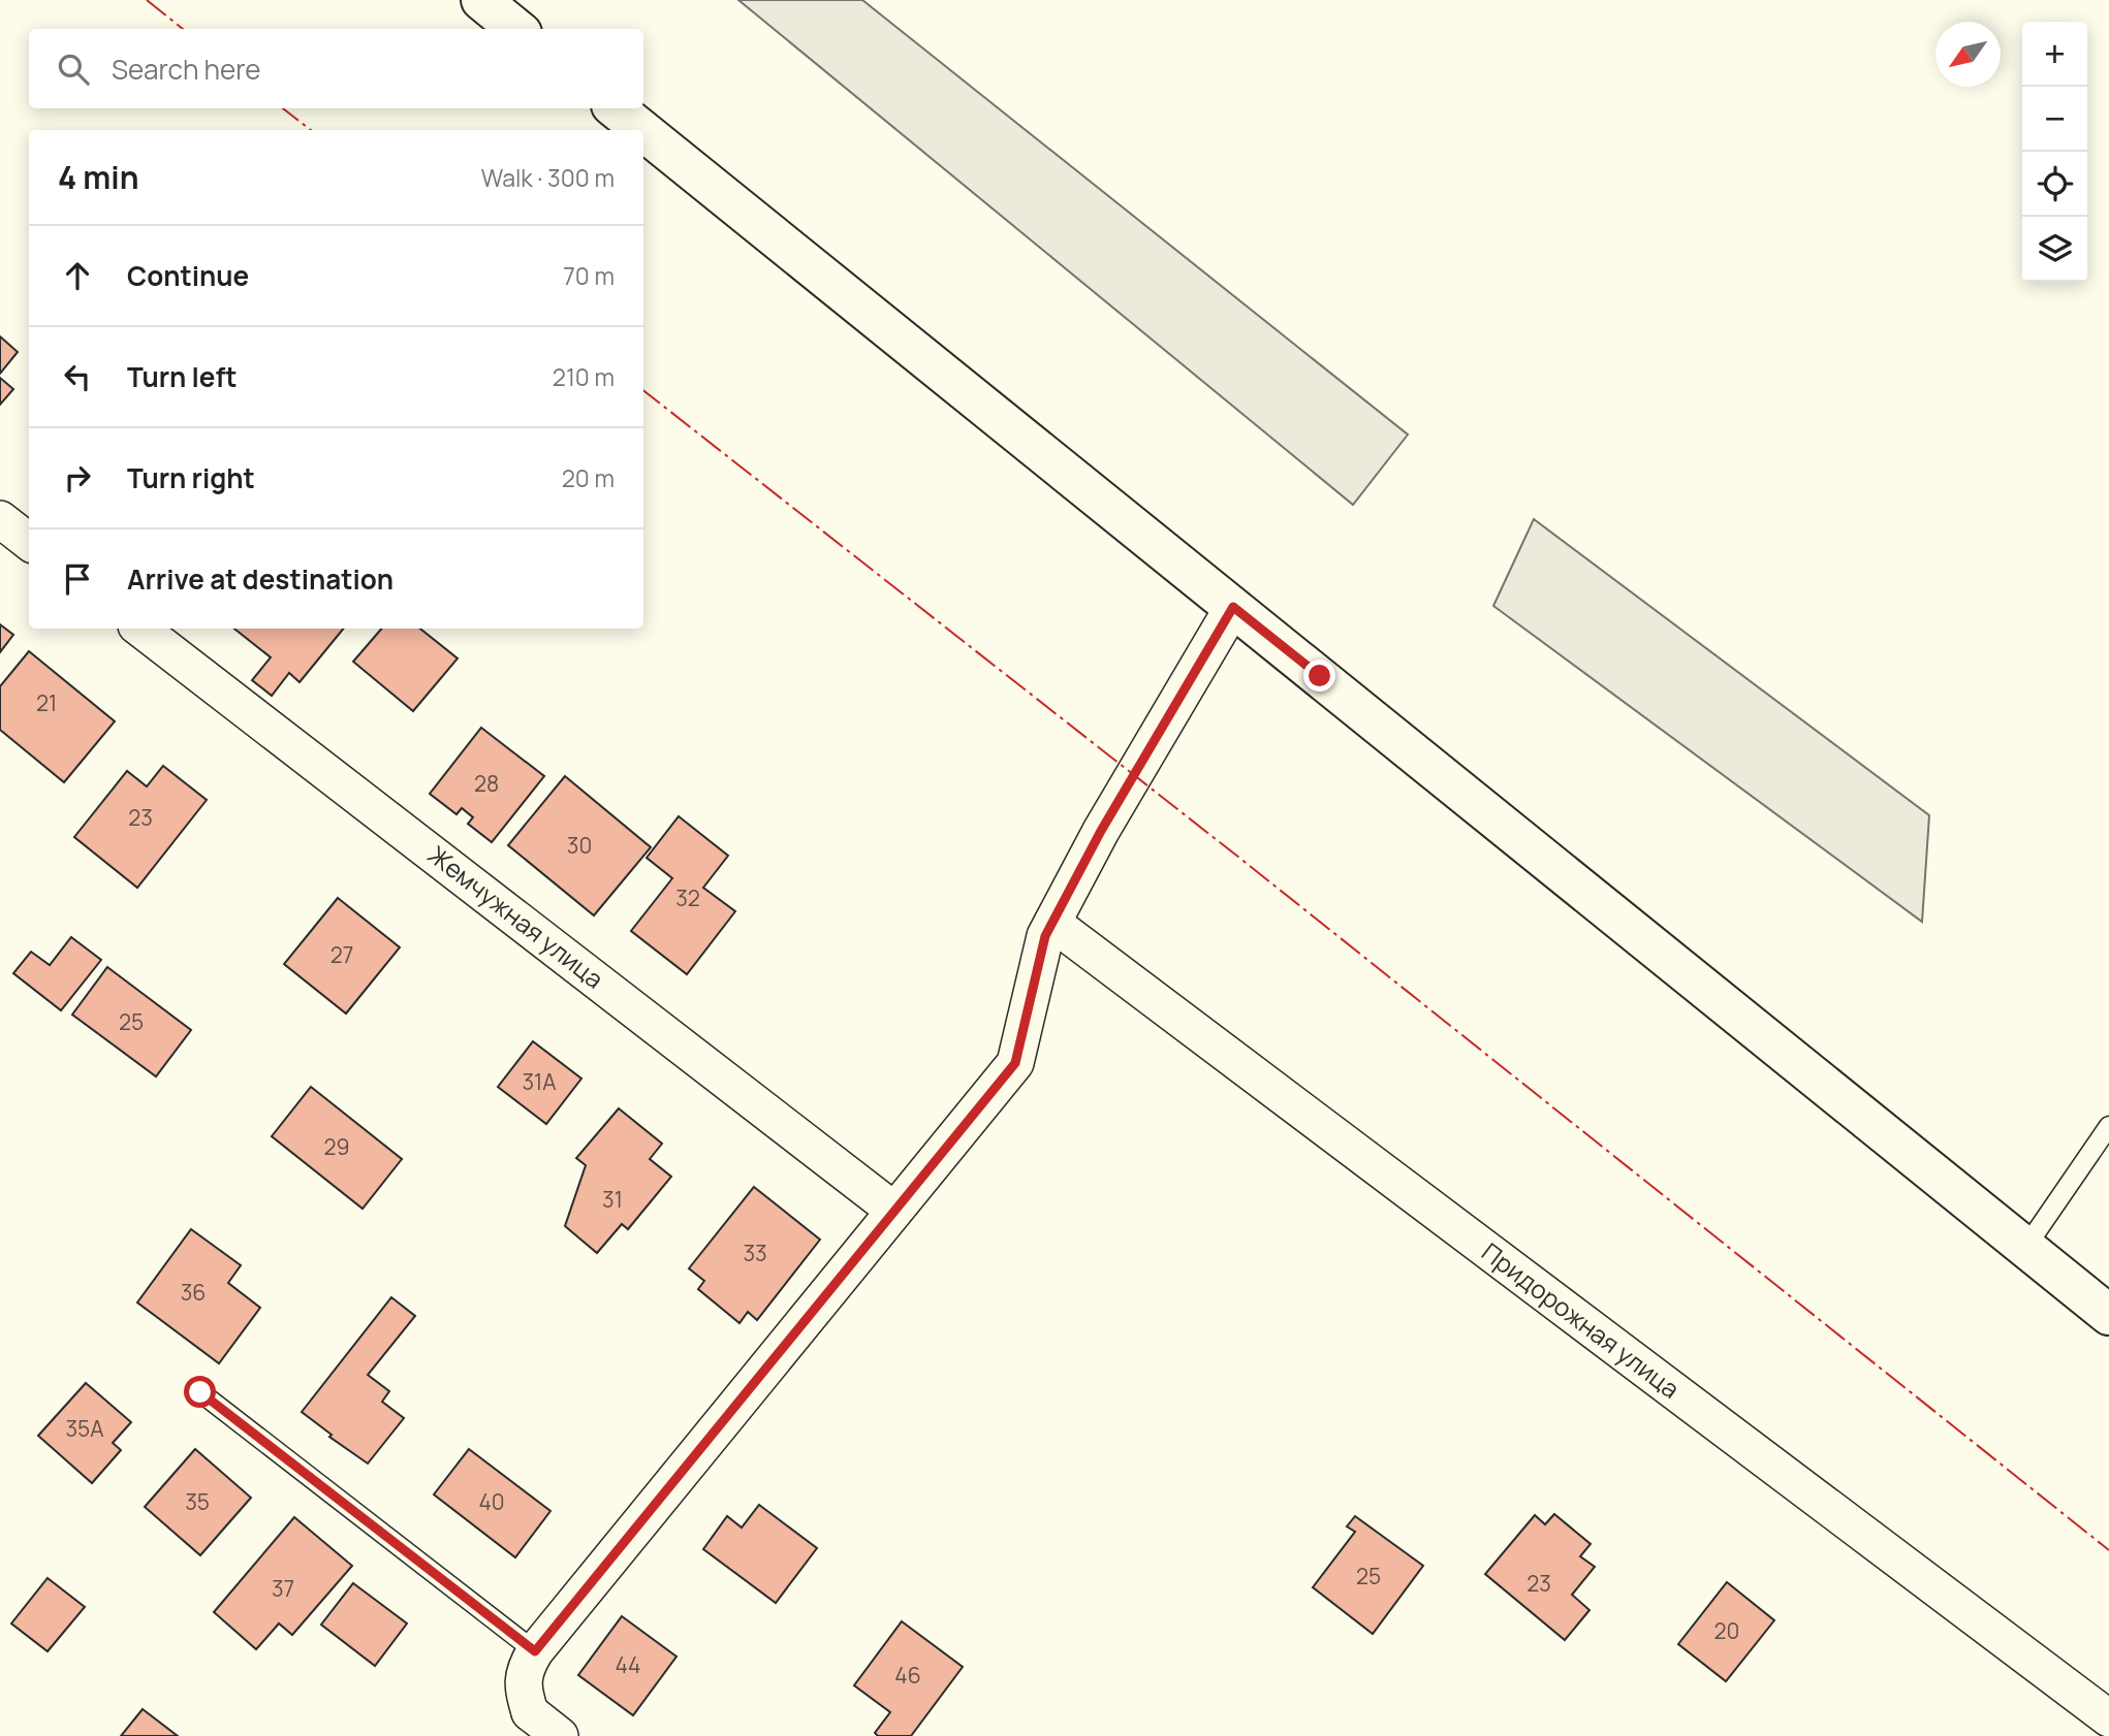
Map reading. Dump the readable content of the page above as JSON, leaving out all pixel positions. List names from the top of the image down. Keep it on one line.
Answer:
{"streets":{"street":["Жемчужная улица","Придорожная улица"]},"house_numbers":["21","28","23","30","32","27","25","31А","29","31","33","36","35А","35","40","25","23","37","20","44","46"],"north":"bottom left","page":{"map_buttons":["+","−"],"search":"Search here","heading":["4 min","Walk · 300 m"],"list":[["Continue","70 m"],["Turn left","210 m"],["Turn right","20 m"],"Arrive at destination"]}}
